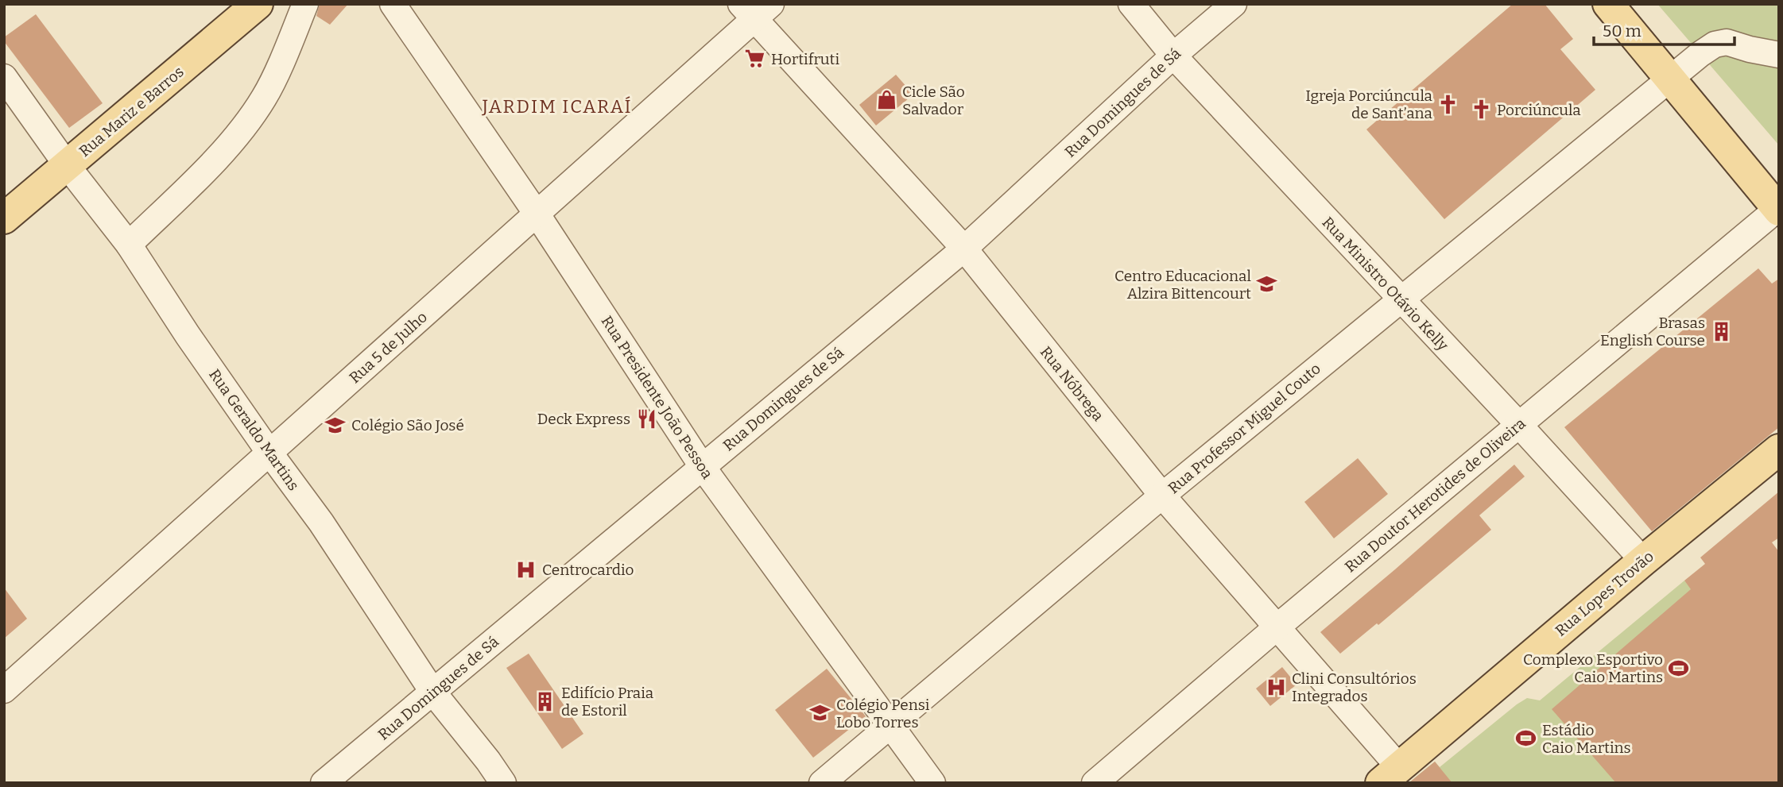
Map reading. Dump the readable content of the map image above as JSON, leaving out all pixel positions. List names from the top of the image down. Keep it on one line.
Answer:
{"streets":{"main road":["Rua Mariz e Barros","Rua Lopes Trovão"],"street":["Rua Domingues de Sá","Rua Ministro Otávio Kelly","Rua 5 de Julho","Rua Nóbrega","Rua Presidente João Pessoa","Rua Professor Miguel Couto","Rua Geraldo Martins","Rua Doutor Herotides de Oliveira"]},"crossings":[["Rua Domingues de Sá","Rua Ministro Otávio Kelly"],["Rua Domingues de Sá","Rua Nóbrega"],["Rua Domingues de Sá","Rua Presidente João Pessoa"],["Rua Domingues de Sá","Rua Geraldo Martins"],["Rua Mariz e Barros","Rua Geraldo Martins"],["Rua Ministro Otávio Kelly","Rua Professor Miguel Couto"],["Rua Ministro Otávio Kelly","Rua Doutor Herotides de Oliveira"],["Rua Ministro Otávio Kelly","Rua Lopes Trovão"],["Rua 5 de Julho","Rua Nóbrega"],["Rua 5 de Julho","Rua Presidente João Pessoa"],["Rua 5 de Julho","Rua Geraldo Martins"],["Rua Nóbrega","Rua Professor Miguel Couto"],["Rua Nóbrega","Rua Doutor Herotides de Oliveira"],["Rua Nóbrega","Rua Lopes Trovão"],["Rua Presidente João Pessoa","Rua Professor Miguel Couto"]],"districts":["JARDIM ICARAÍ"],"places":{"supermarket":["Hortifruti"],"shop":["Cicle São Salvador"],"church":["Igreja Porciúncula de Sant’ana","Porciúncula"],"school or university":["Centro Educacional Alzira Bittencourt","Colégio São José","Colégio Pensi Lobo Torres"],"building":["Brasas English Course","Edifício Praia de Estoril"],"restaurant":["Deck Express"],"hospital":["Centrocardio","Clini Consultórios Integrados"],"sports":["Complexo Esportivo Caio Martins","Estádio Caio Martins"]},"scale_bar":"50 m"}
